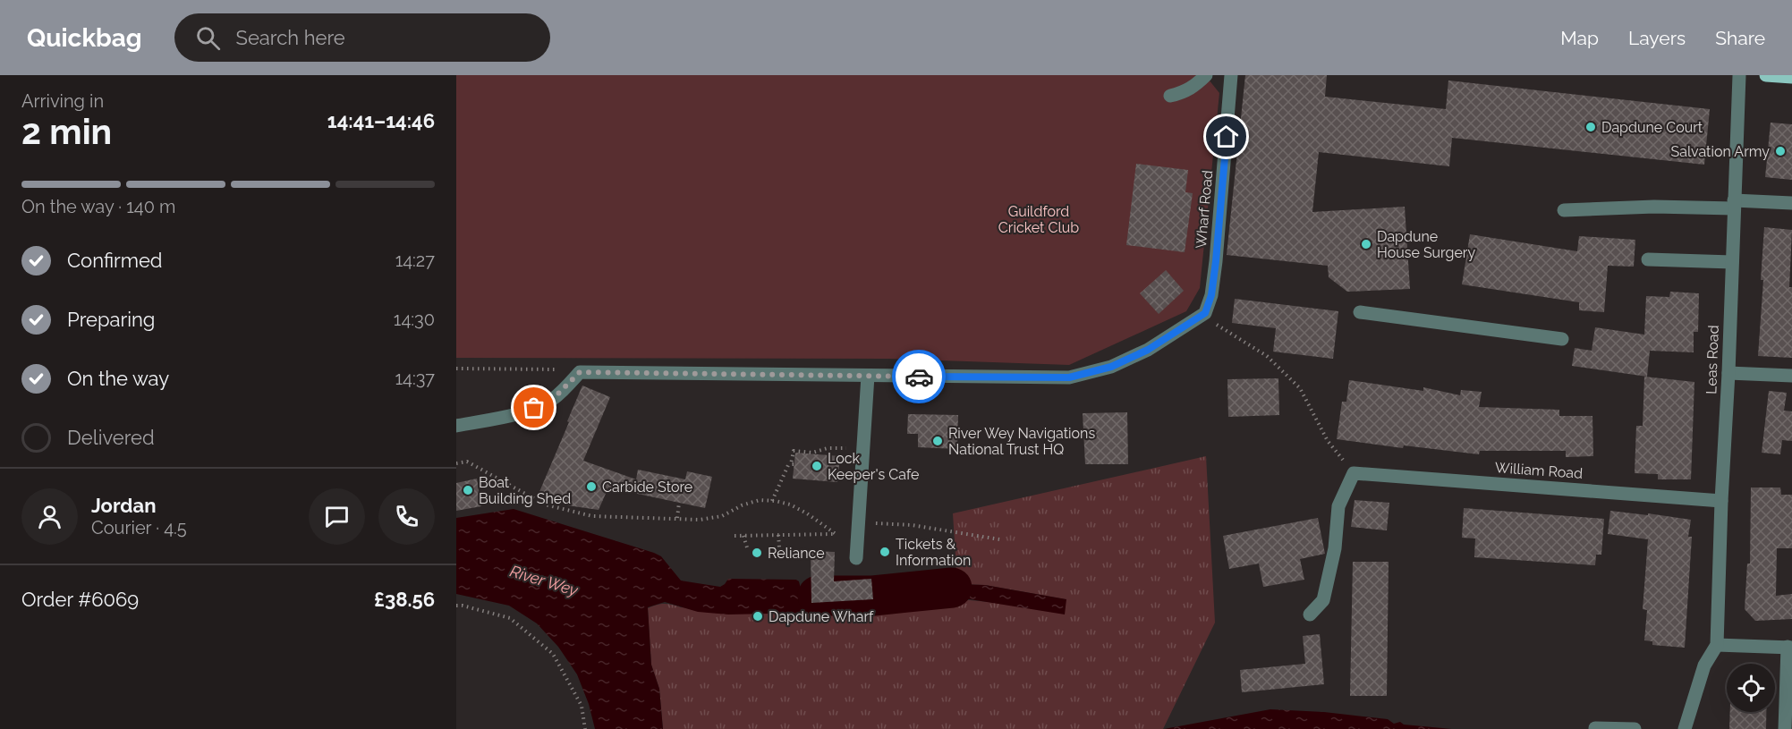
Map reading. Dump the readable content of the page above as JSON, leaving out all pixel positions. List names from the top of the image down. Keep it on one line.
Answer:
{"streets":{"street":["Wharf Road","Leas Road","William Road"]},"crossings":[["Leas Road","William Road"]],"water":["River Wey"],"parks":["Guildford Cricket Club"],"places":["Dapdune Court","Salvation Army","Dapdune House Surgery","River Wey Navigations National Trust HQ","Lock Keeper's Cafe","Carbide Store","Boat Building Shed","Tickets & Information","Reliance","Dapdune Wharf"],"page":{"header":"Quickbag","search":"Search here","nav":["Map","Layers","Share"],"heading":["2 min","Arriving in","14:41–14:46"],"panel":["Jordan","Courier · 4.5","Order #6069","£38.56"],"bar":"On the way · 140 m","list":[["Confirmed","14:27"],["Preparing","14:30"],["On the way","14:37"],"Delivered"]}}
